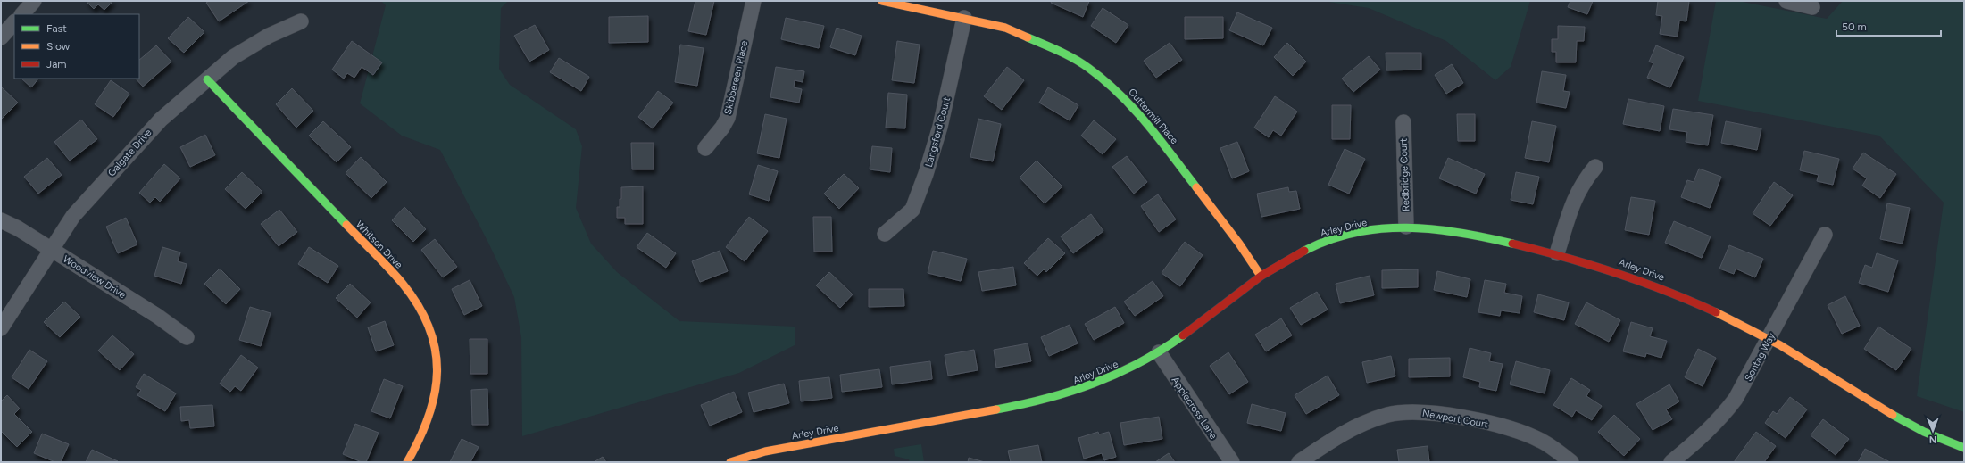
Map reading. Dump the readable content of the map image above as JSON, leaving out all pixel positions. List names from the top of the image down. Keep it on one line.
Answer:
{"streets":{"street":["Skibbereen Place","Cuttermill Place","Langsford Court","Galgate Drive","Redbridge Court","Arley Drive","Whitson Drive","Woodview Drive","Sontag Way","Applecross Lane","Newport Court"]},"crossings":[["Cuttermill Place","Langsford Court"],["Cuttermill Place","Arley Drive"],["Galgate Drive","Whitson Drive"],["Galgate Drive","Woodview Drive"],["Redbridge Court","Arley Drive"],["Arley Drive","Sontag Way"],["Arley Drive","Applecross Lane"]],"legend":["Fast","Slow","Jam"],"scale_bar":"50 m","north":"bottom"}
